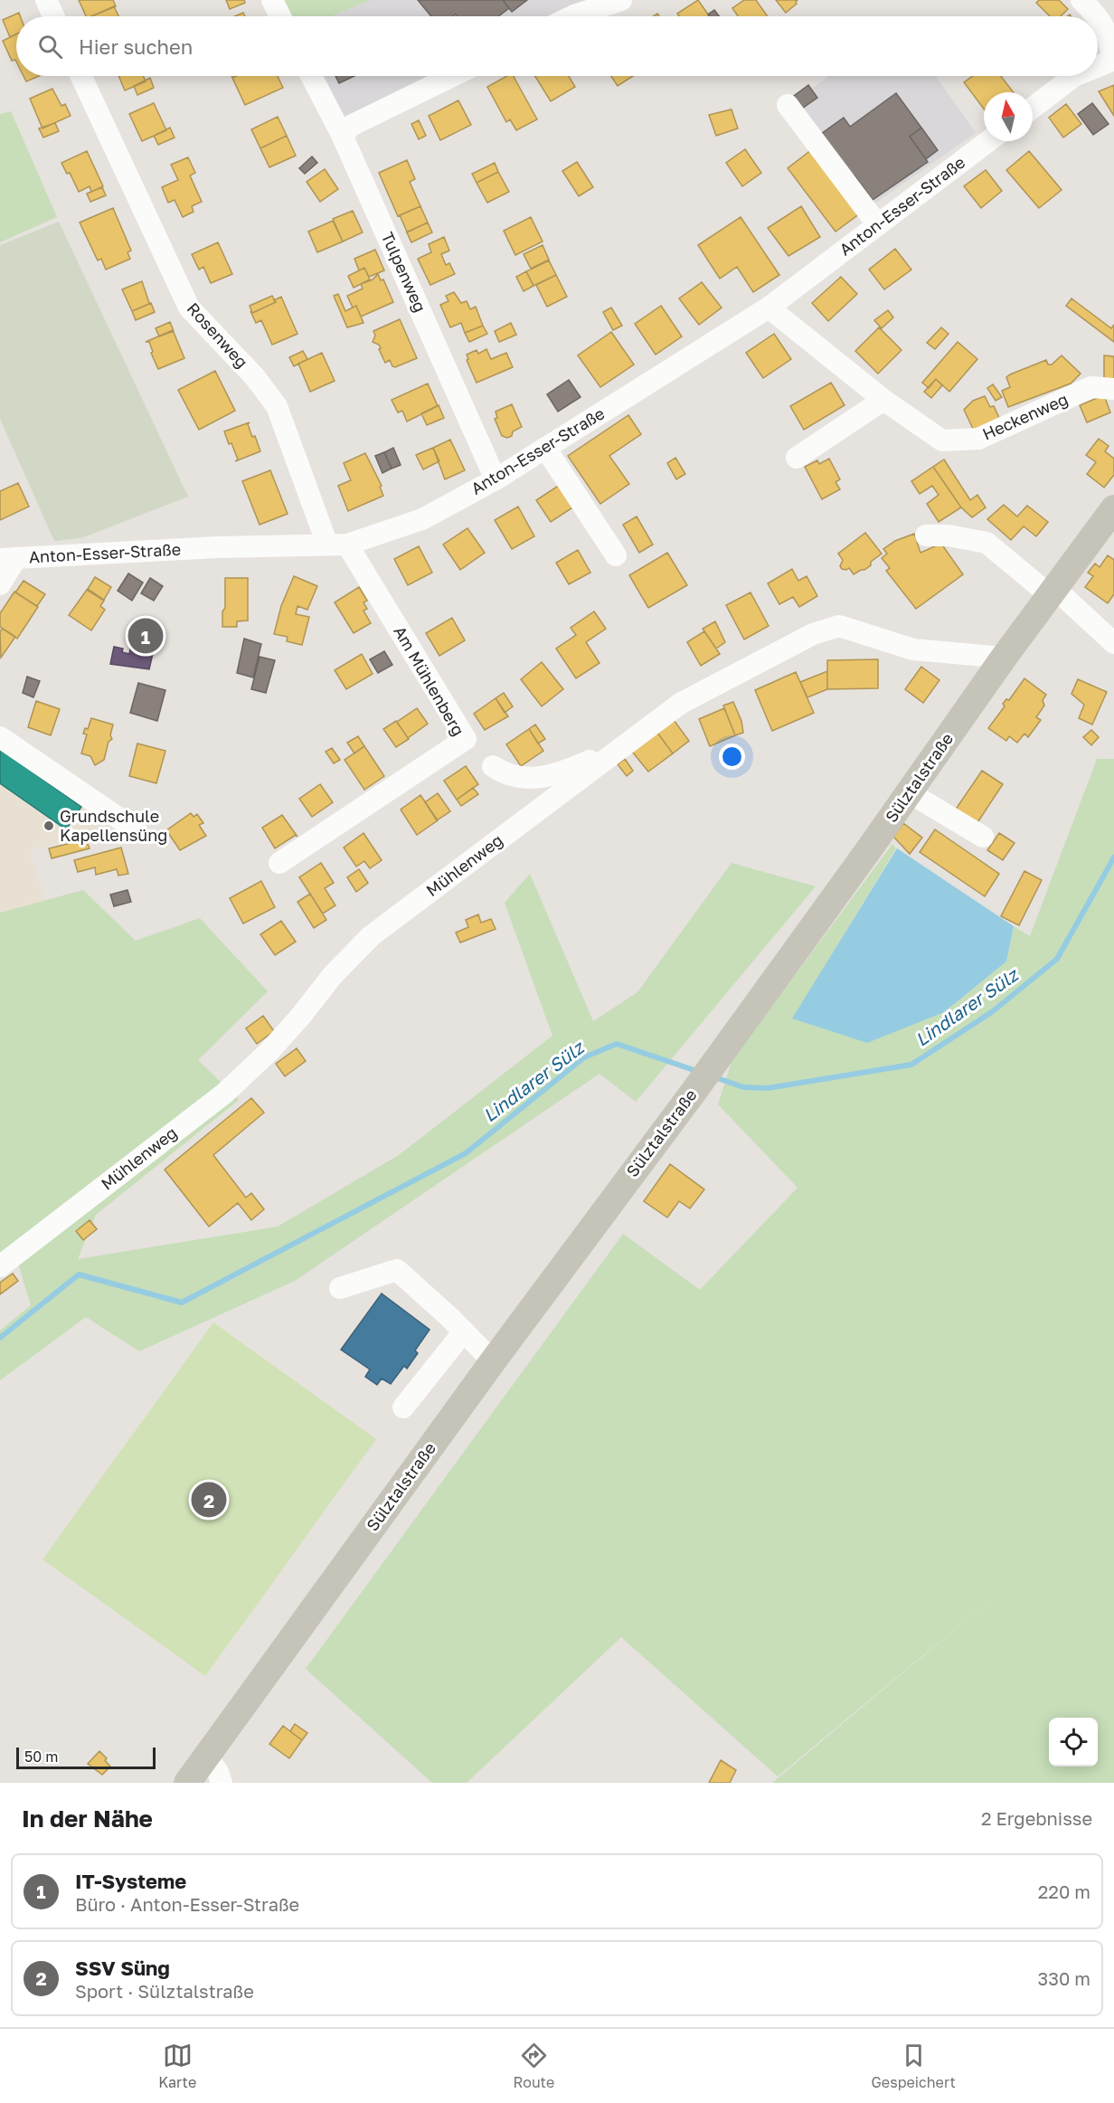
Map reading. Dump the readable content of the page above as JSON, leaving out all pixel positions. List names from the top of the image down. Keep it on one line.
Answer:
{"streets":{"main road":["Sülztalstraße"],"street":["Anton-Esser-Straße","Tulpenweg","Rosenweg","Heckenweg","Am Mühlenberg","Mühlenweg"]},"crossings":[["Anton-Esser-Straße","Tulpenweg"],["Anton-Esser-Straße","Rosenweg"],["Anton-Esser-Straße","Heckenweg"],["Anton-Esser-Straße","Am Mühlenberg"],["Rosenweg","Am Mühlenberg"],["Sülztalstraße","Mühlenweg"]],"water":["Lindlarer Sülz"],"places":["Grundschule Kapellensüng"],"scale_bar":"50 m","north":"top","page":{"search":"Hier suchen","pins":["1","2"],"scale":"50 m","heading":["In der Nähe","2 Ergebnisse"],"list":[{"mark":"1","name":"IT-Systeme","note":"Büro · Anton-Esser-Straße","value":"220 m"},{"mark":"2","name":"SSV Süng","note":"Sport · Sülztalstraße","value":"330 m"}],"nav":["Karte","Route","Gespeichert"]}}
